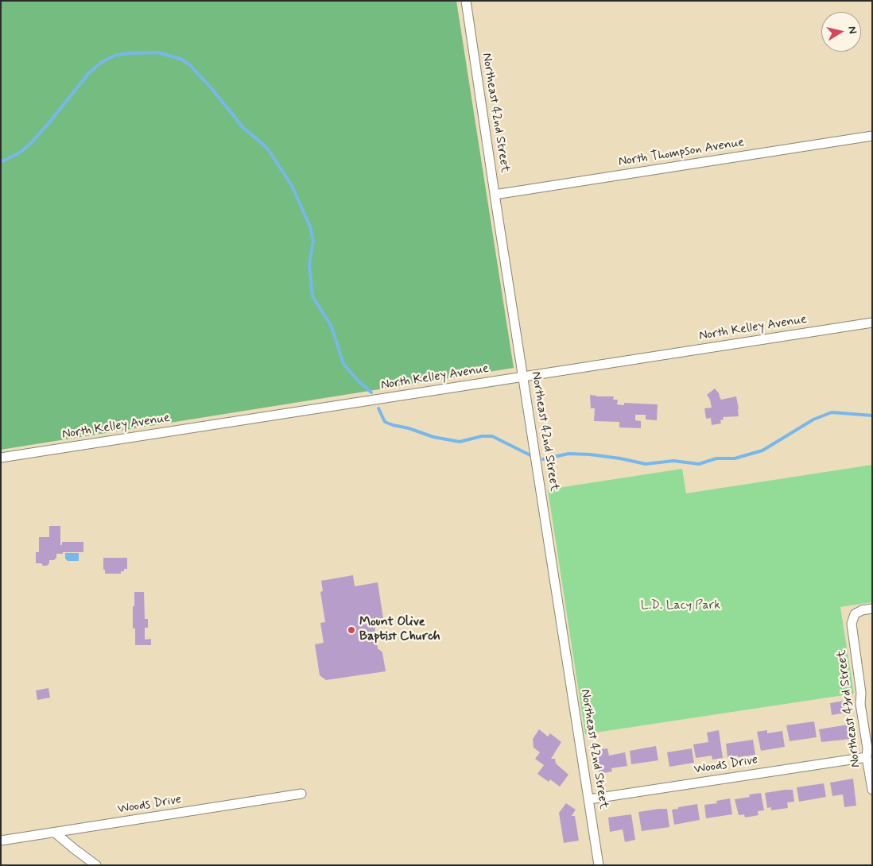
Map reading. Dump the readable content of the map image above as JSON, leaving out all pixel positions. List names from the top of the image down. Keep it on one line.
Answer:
{"streets":{"street":["Northeast 42nd Street","North Thompson Avenue","North Kelley Avenue","Northeast 43rd Street","Woods Drive"]},"crossings":[["Northeast 42nd Street","North Thompson Avenue"],["Northeast 42nd Street","North Kelley Avenue"],["Northeast 42nd Street","Woods Drive"],["Northeast 43rd Street","Woods Drive"]],"parks":["L.D. Lacy Park"],"places":["Mount Olive Baptist Church"],"north":"right"}
